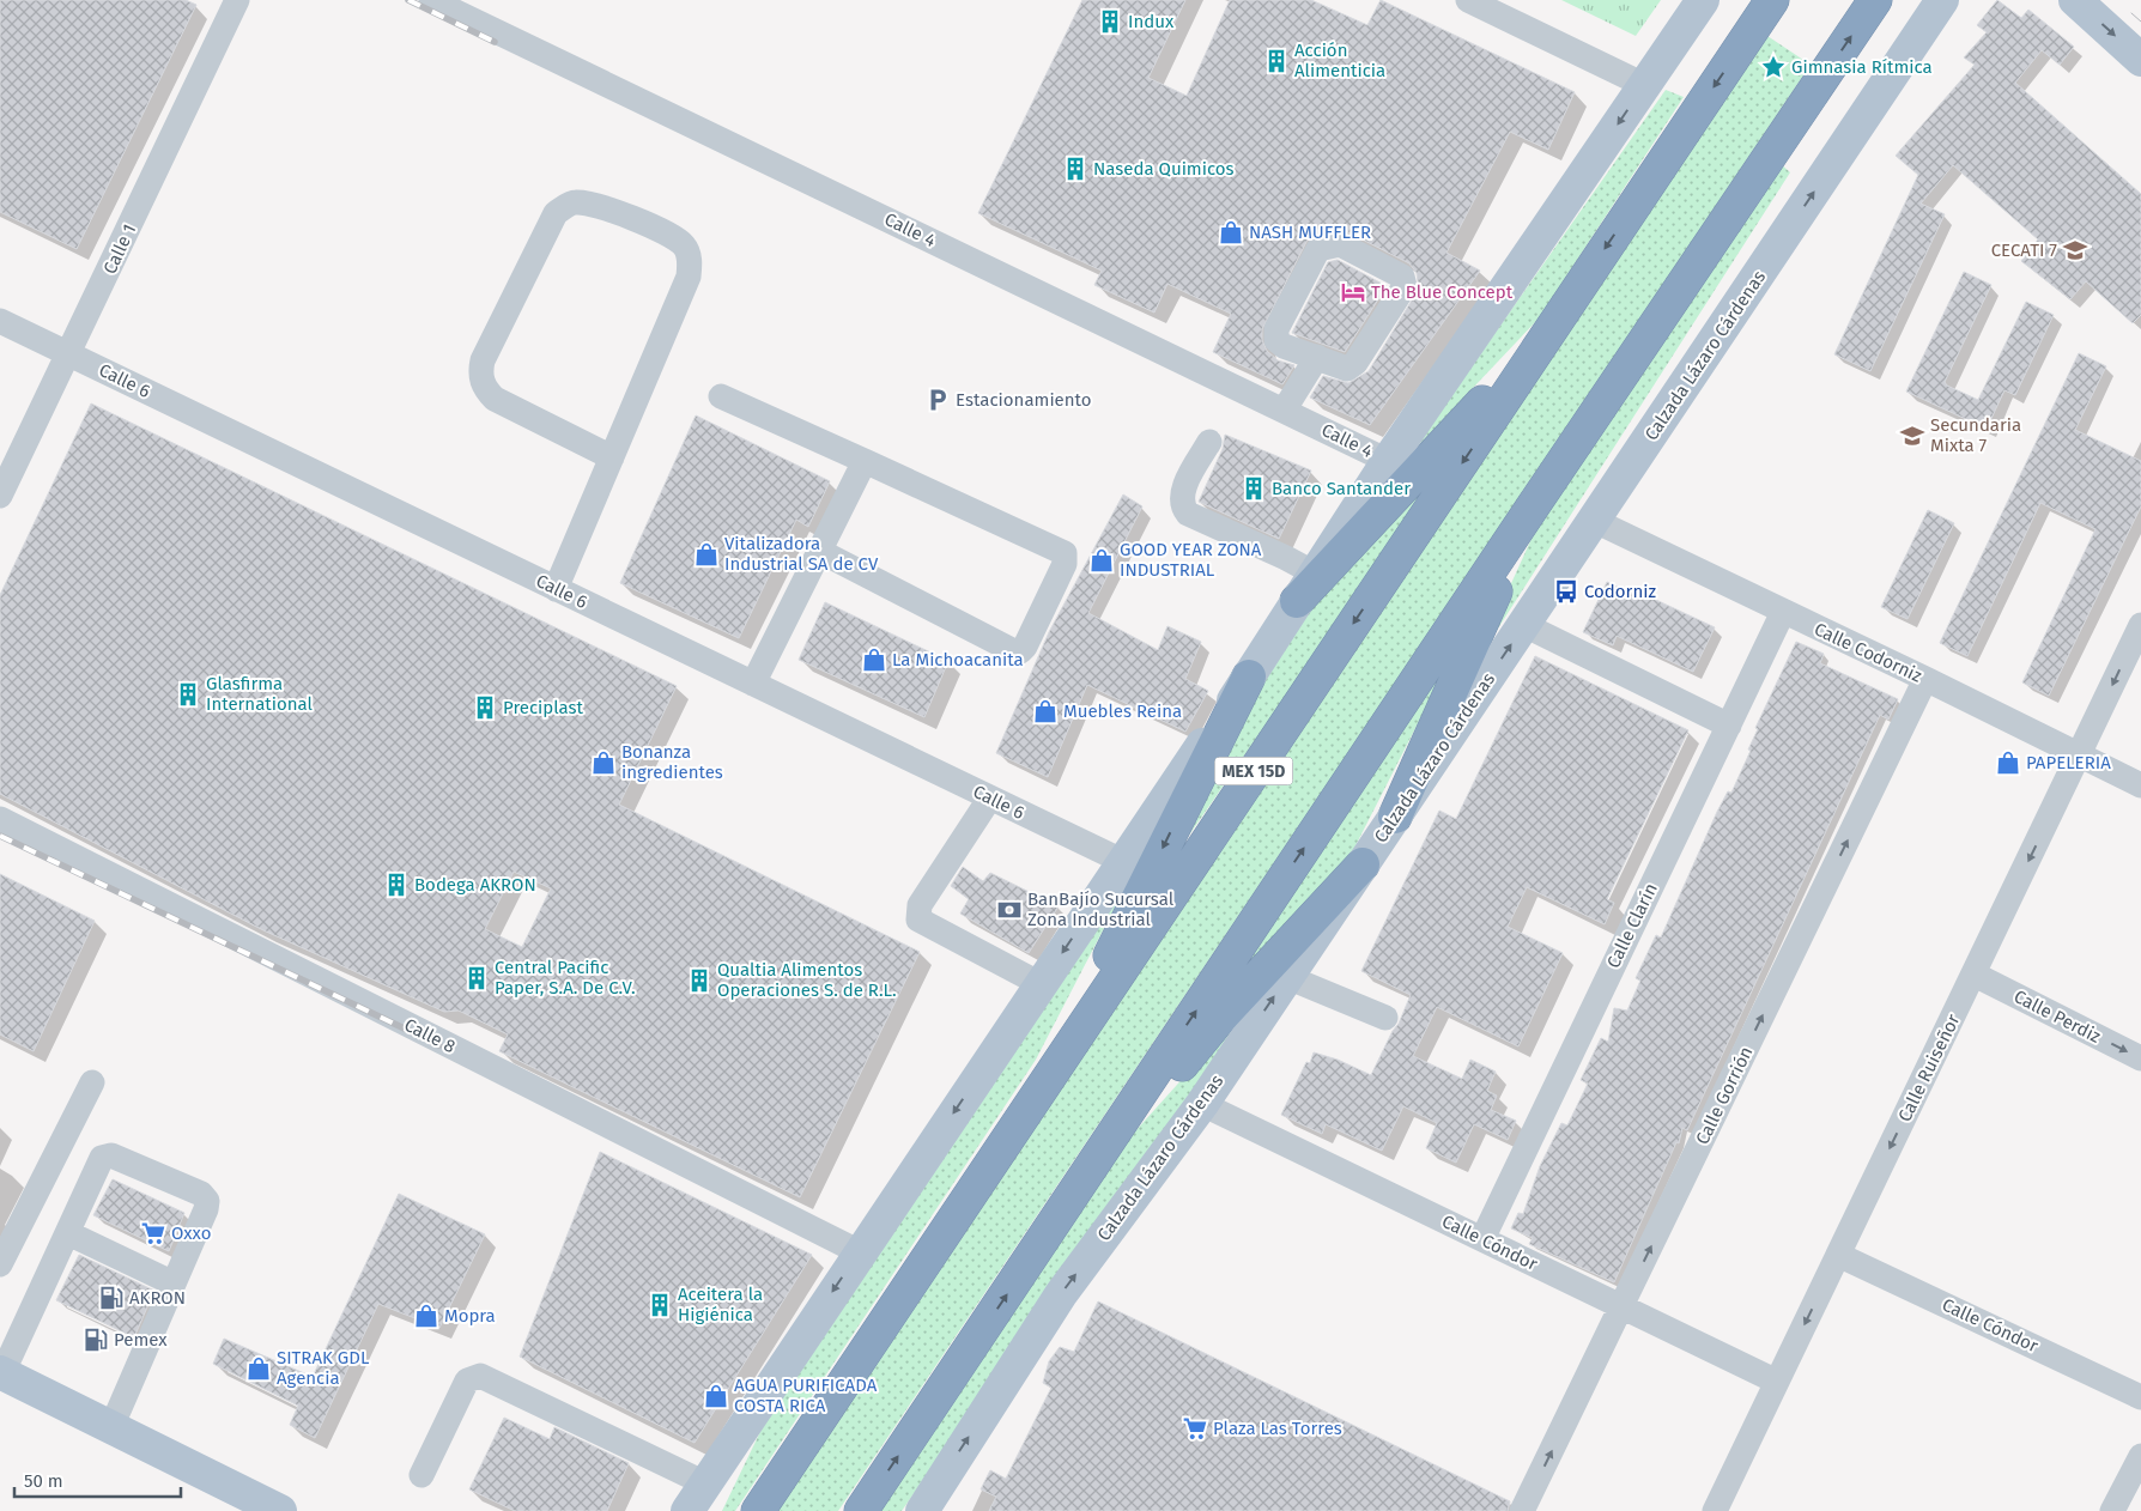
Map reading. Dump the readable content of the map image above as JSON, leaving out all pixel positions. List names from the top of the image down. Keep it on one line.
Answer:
{"streets":{"highway":["MEX 15D"],"main road":["Calzada Lázaro Cárdenas"],"street":["Calle 4","Calle 1","Calle 6","Calle Codorniz","Calle Clarín","Calle Perdiz","Calle 8","Calle Ruiseñor","Calle Gorrión","Calle Cóndor"]},"crossings":[["Calle 1","Calle 6"],["Calzada Lázaro Cárdenas","Calle Codorniz"],["Calzada Lázaro Cárdenas","Calle Cóndor"],["Calle Codorniz","Calle Clarín"],["Calle Codorniz","Calle Ruiseñor"],["Calle Codorniz","Calle Gorrión"],["Calle Clarín","Calle Cóndor"],["Calle Perdiz","Calle Ruiseñor"],["Calle Ruiseñor","Calle Cóndor"],["Calle Gorrión","Calle Cóndor"]],"one_way":["Calle Perdiz","Calle Ruiseñor","Calle Gorrión"],"places":{"building":["Indux","Acción Alimenticia","Naseda Quimicos","Banco Santander","Glasfirma International","Preciplast","Bodega AKRON","Central Pacific Paper, S.A. De C.V.","Qualtia Alimentos Operaciones S. de R.L.","Aceitera la Higiénica"],"place":["Gimnasia Rítmica"],"shop":["NASH MUFFLER","Vitalizadora Industrial SA de CV","GOOD YEAR ZONA INDUSTRIAL","La Michoacanita","Muebles Reina","Bonanza ingredientes","PAPELERIA","Mopra","SITRAK GDL Agencia","AGUA PURIFICADA COSTA RICA"],"school or university":["CECATI 7","Secundaria Mixta 7"],"hotel":["The Blue Concept"],"parking":["Estacionamiento"],"bus stop":["Codorniz"],"bank":["BanBajío Sucursal Zona Industrial"],"supermarket":["Oxxo","Plaza Las Torres"],"fuel station":["AKRON","Pemex"]},"scale_bar":"50 m"}
